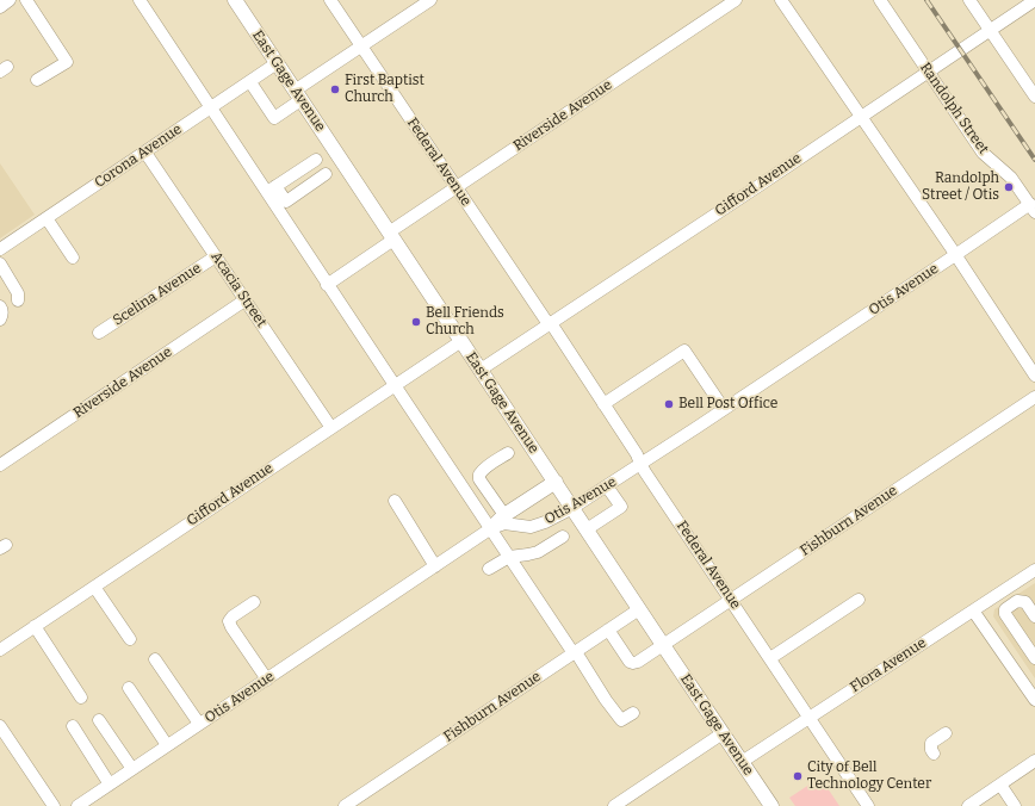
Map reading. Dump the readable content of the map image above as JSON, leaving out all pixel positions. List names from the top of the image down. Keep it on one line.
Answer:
{"streets":{"main road":["East Gage Avenue"],"street":["Randolph Street","Riverside Avenue","Corona Avenue","Federal Avenue","Gifford Avenue","Acacia Street","Otis Avenue","Scelina Avenue","Fishburn Avenue","Flora Avenue"]},"crossings":[["East Gage Avenue","Riverside Avenue"],["East Gage Avenue","Corona Avenue"],["East Gage Avenue","Gifford Avenue"],["East Gage Avenue","Otis Avenue"],["East Gage Avenue","Fishburn Avenue"],["East Gage Avenue","Flora Avenue"],["Randolph Street","Gifford Avenue"],["Randolph Street","Otis Avenue"],["Riverside Avenue","Federal Avenue"],["Riverside Avenue","Acacia Street"],["Corona Avenue","Acacia Street"],["Federal Avenue","Gifford Avenue"],["Federal Avenue","Otis Avenue"],["Federal Avenue","Fishburn Avenue"],["Federal Avenue","Flora Avenue"],["Gifford Avenue","Acacia Street"],["Acacia Street","Scelina Avenue"]],"places":["First Baptist Church","Randolph Street / Otis","Bell Friends Church","Bell Post Office","City of Bell Technology Center"]}
